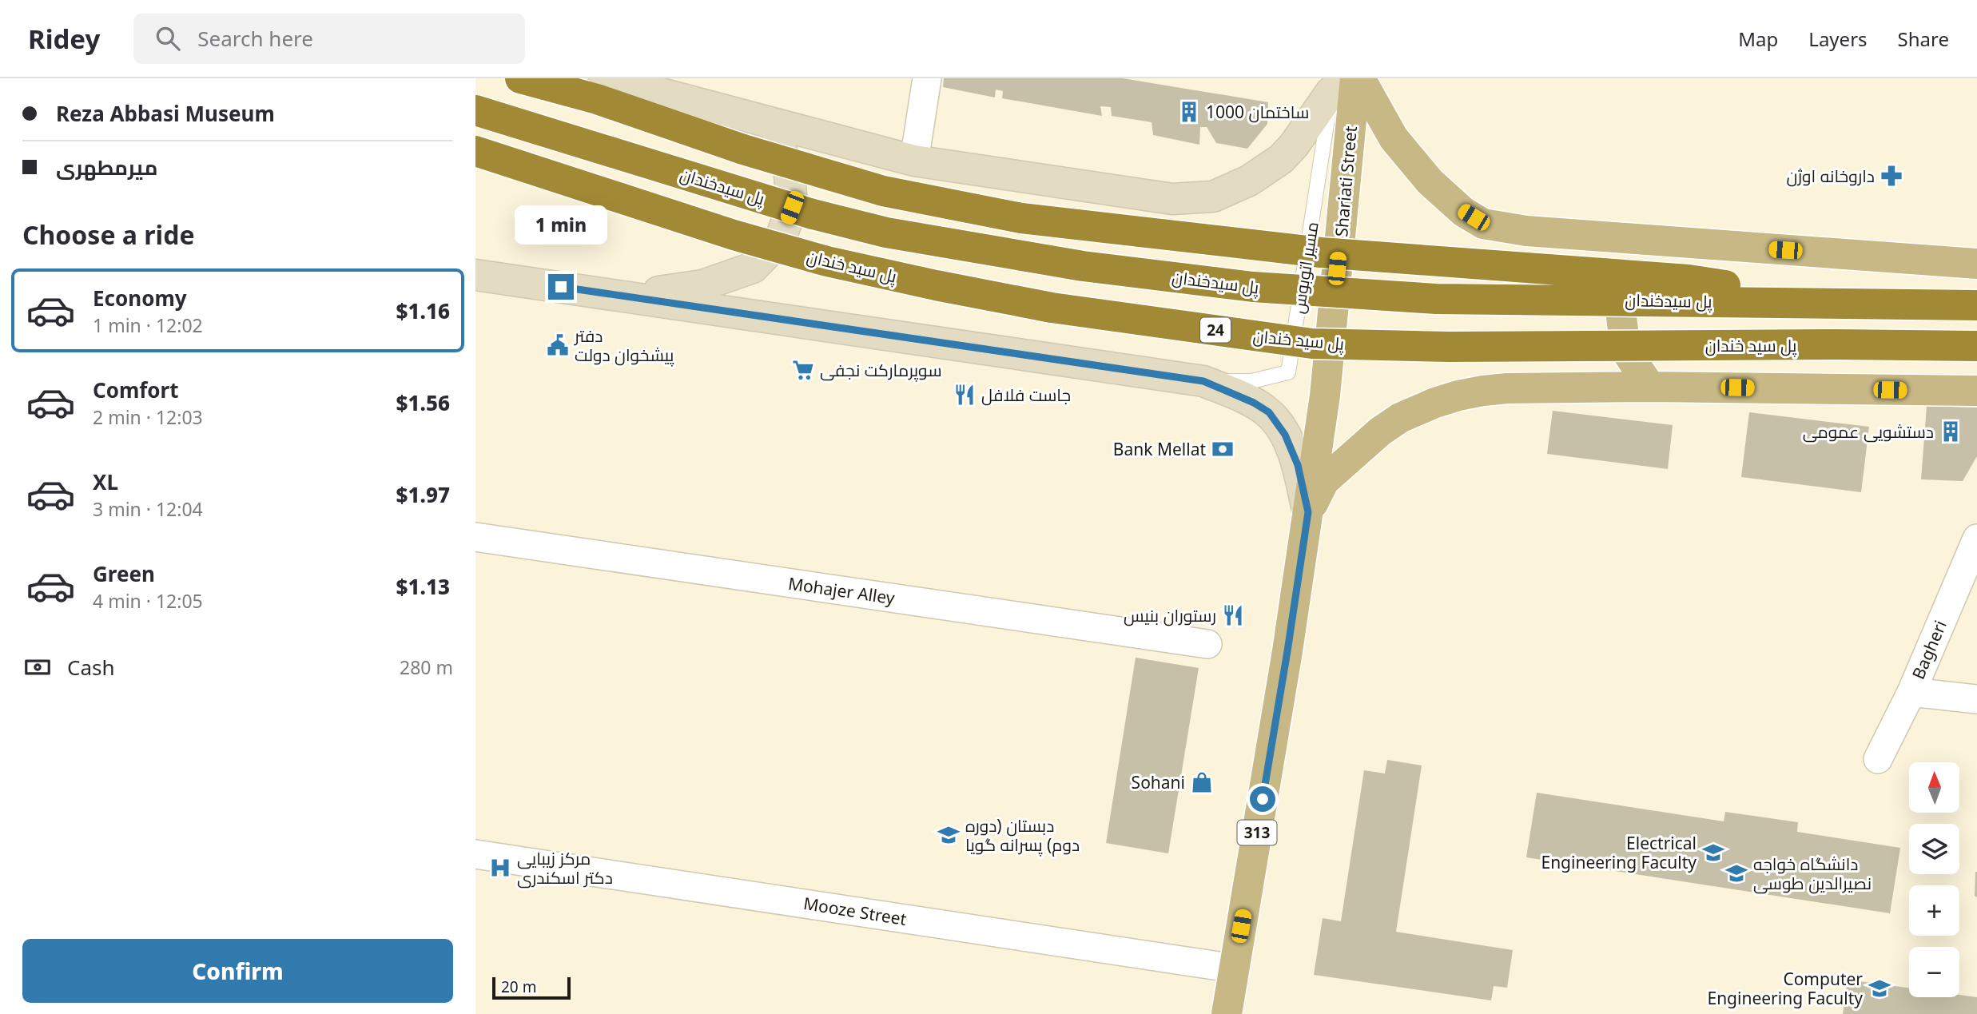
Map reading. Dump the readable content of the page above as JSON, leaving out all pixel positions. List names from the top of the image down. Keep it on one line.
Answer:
{"streets":{"highway":["پل سیدخندان","پل سید خندان","24"],"main road":["Shariati Street","313"],"street":["Mohajer Alley","Bagheri","Mooze Street"],"lane":["مسیر اتوبوس"]},"crossings":[["Shariati Street","مسیر اتوبوس"],["Shariati Street","Mooze Street"]],"places":{"building":["ساختمان 1000","دستشویی عمومی"],"pharmacy":["داروخانه اوژن"],"public building":["دفتر پیشخوان دولت"],"supermarket":["سوپرمارکت نجفی"],"restaurant":["جاست فلافل","رستوران بنیس"],"bank":["Bank Mellat"],"shop":["Sohani"],"school or university":["دبستان (دوره دوم) پسرانه گویا","Electrical Engineering Faculty","دانشگاه خواجه نصیرالدین طوسی","Computer Engineering Faculty"],"hospital":["مرکز زیبایی دکتر اسکندری"]},"scale_bar":"20 m","north":"top","page":{"header":"Ridey","search":"Search here","nav":["Map","Layers","Share"],"banner":["Reza Abbasi Museum","میرمطهری"],"heading":"Choose a ride","bubble":"1 min","list":[{"name":"Economy","note":"1 min · 12:02","value":"$1.16"},{"name":"Comfort","note":"2 min · 12:03","value":"$1.56"},{"name":"XL","note":"3 min · 12:04","value":"$1.97"},{"name":"Green","note":"4 min · 12:05","value":"$1.13"}],"pay":["Cash","280 m"],"map_buttons":["+","−"],"buttons":"Confirm","scale":"20 m"}}
